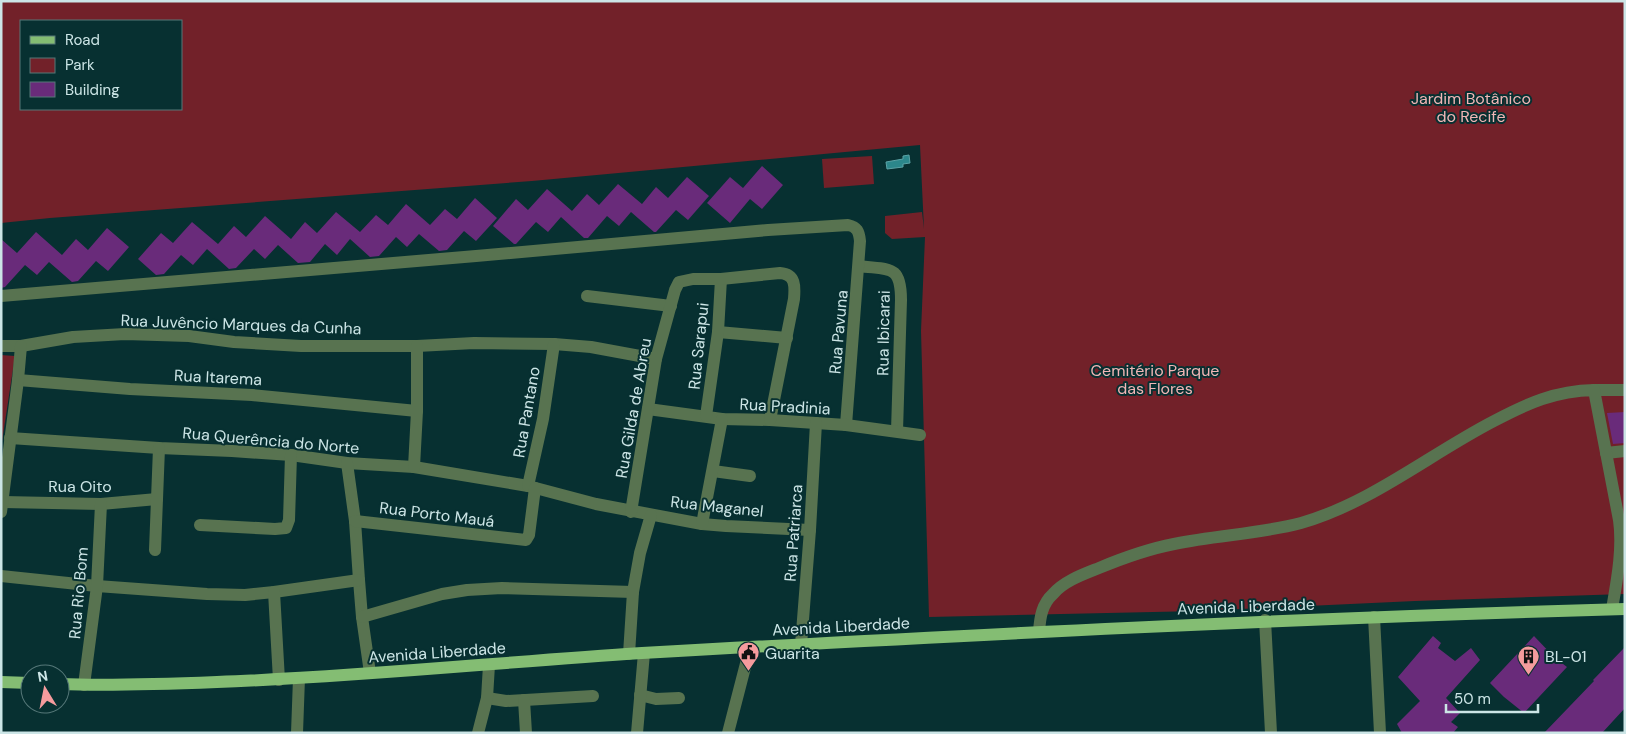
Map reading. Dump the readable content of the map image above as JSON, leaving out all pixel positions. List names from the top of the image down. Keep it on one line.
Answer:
{"streets":{"main road":["Avenida Liberdade"],"street":["Rua Juvêncio Marques da Cunha","Rua Pavuna","Rua Ibicarai","Rua Sarapui","Rua Itarema","Rua Pradinia","Rua Gilda de Abreu","Rua Pantano","Rua Querência do Norte","Rua Oito","Rua Maganel","Rua Porto Mauá","Rua Patriarca","Rua Rio Bom"]},"crossings":[["Rua Juvêncio Marques da Cunha","Rua Gilda de Abreu"],["Rua Juvêncio Marques da Cunha","Rua Pantano"],["Rua Pavuna","Rua Ibicarai"],["Rua Pavuna","Rua Pradinia"],["Rua Ibicarai","Rua Pradinia"],["Rua Sarapui","Rua Pradinia"],["Rua Sarapui","Rua Gilda de Abreu"],["Rua Pradinia","Rua Gilda de Abreu"],["Rua Pradinia","Rua Patriarca"],["Rua Gilda de Abreu","Rua Maganel"],["Rua Pantano","Rua Querência do Norte"],["Rua Pantano","Rua Maganel"],["Rua Pantano","Rua Porto Mauá"],["Rua Querência do Norte","Rua Maganel"],["Rua Oito","Rua Rio Bom"],["Rua Maganel","Rua Patriarca"],["Rua Maganel","Avenida Liberdade"],["Rua Patriarca","Avenida Liberdade"],["Rua Rio Bom","Avenida Liberdade"]],"parks":["Jardim Botânico do Recife","Cemitério Parque das Flores"],"places":{"public building":["Guarita"],"building":["BL-01"]},"legend":["Road","Park","Building"],"scale_bar":"50 m","north":"top"}
